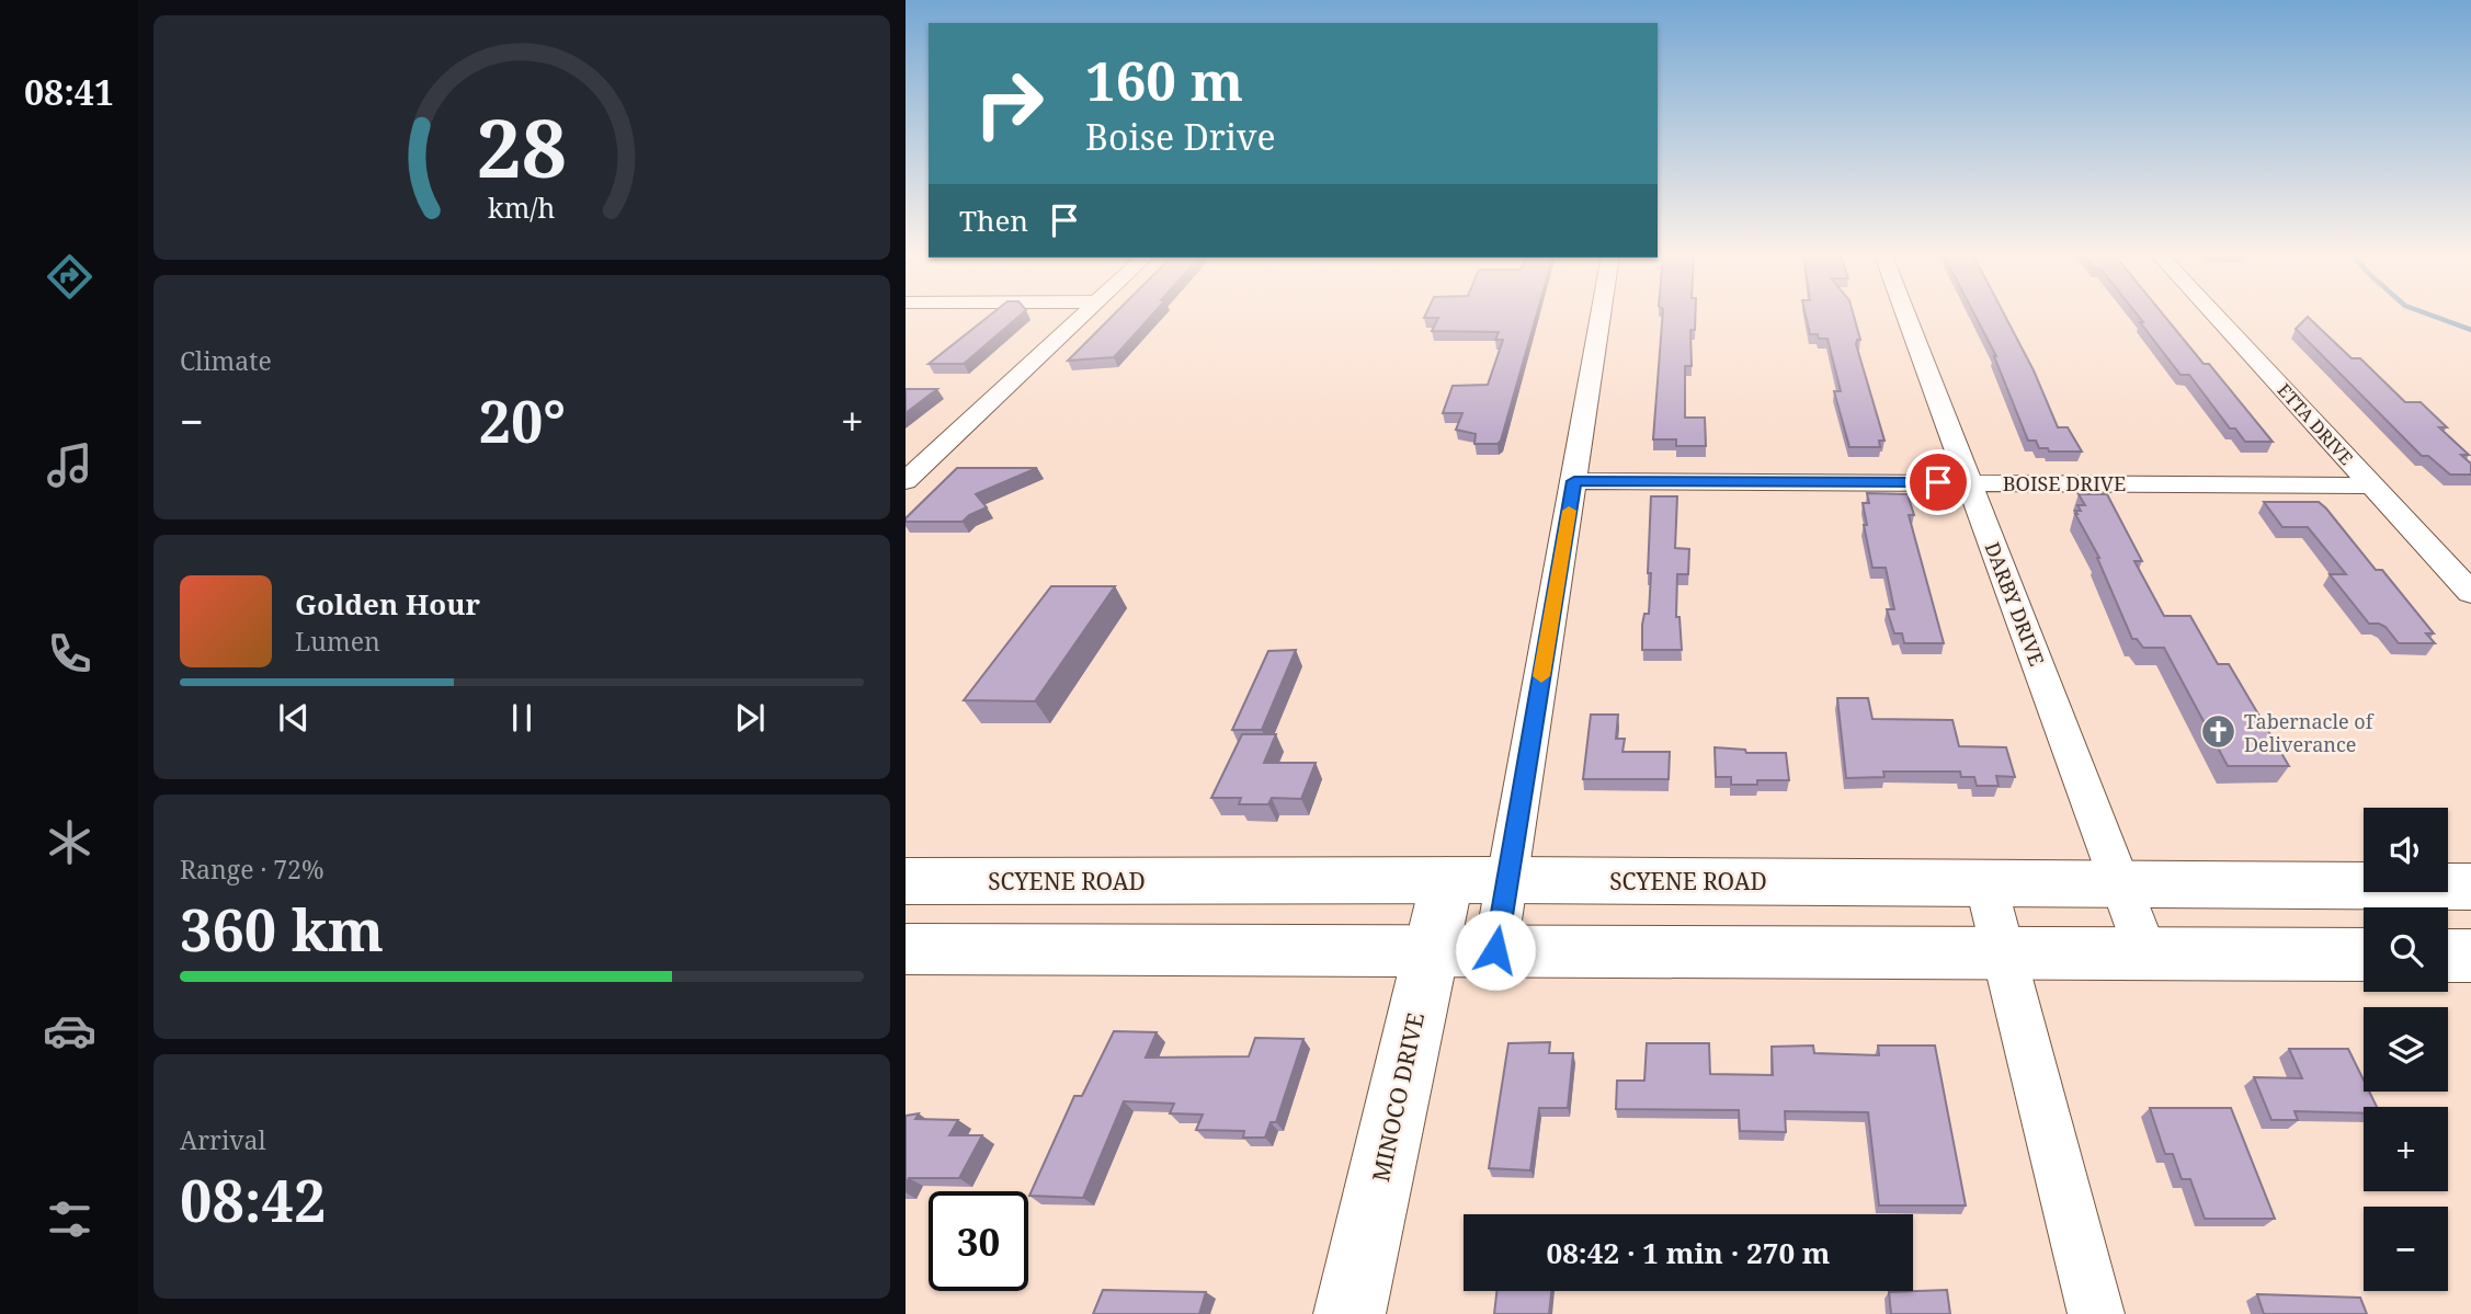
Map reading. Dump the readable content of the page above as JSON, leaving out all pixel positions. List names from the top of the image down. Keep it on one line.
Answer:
{"streets":{"main road":["SCYENE ROAD","MINOCO DRIVE"],"street":["ETTA DRIVE","BOISE DRIVE","DARBY DRIVE"]},"crossings":[["ETTA DRIVE","BOISE DRIVE"],["BOISE DRIVE","DARBY DRIVE"],["DARBY DRIVE","SCYENE ROAD"],["SCYENE ROAD","MINOCO DRIVE"]],"places":{"church":["Tabernacle of Deliverance"]},"page":{"tabs":"08:41","turn":["160 m","Boise Drive"],"then":"Then","tile":["Climate",["Range · 72%","360 km"],["Arrival","08:42"]],"heat":["−","20°","+"],"song":["Golden Hour","Lumen"],"map_buttons":["+","−"],"limit":"30","trip":"08:42 · 1 min · 270 m","gauge":["28","km/h"]}}
